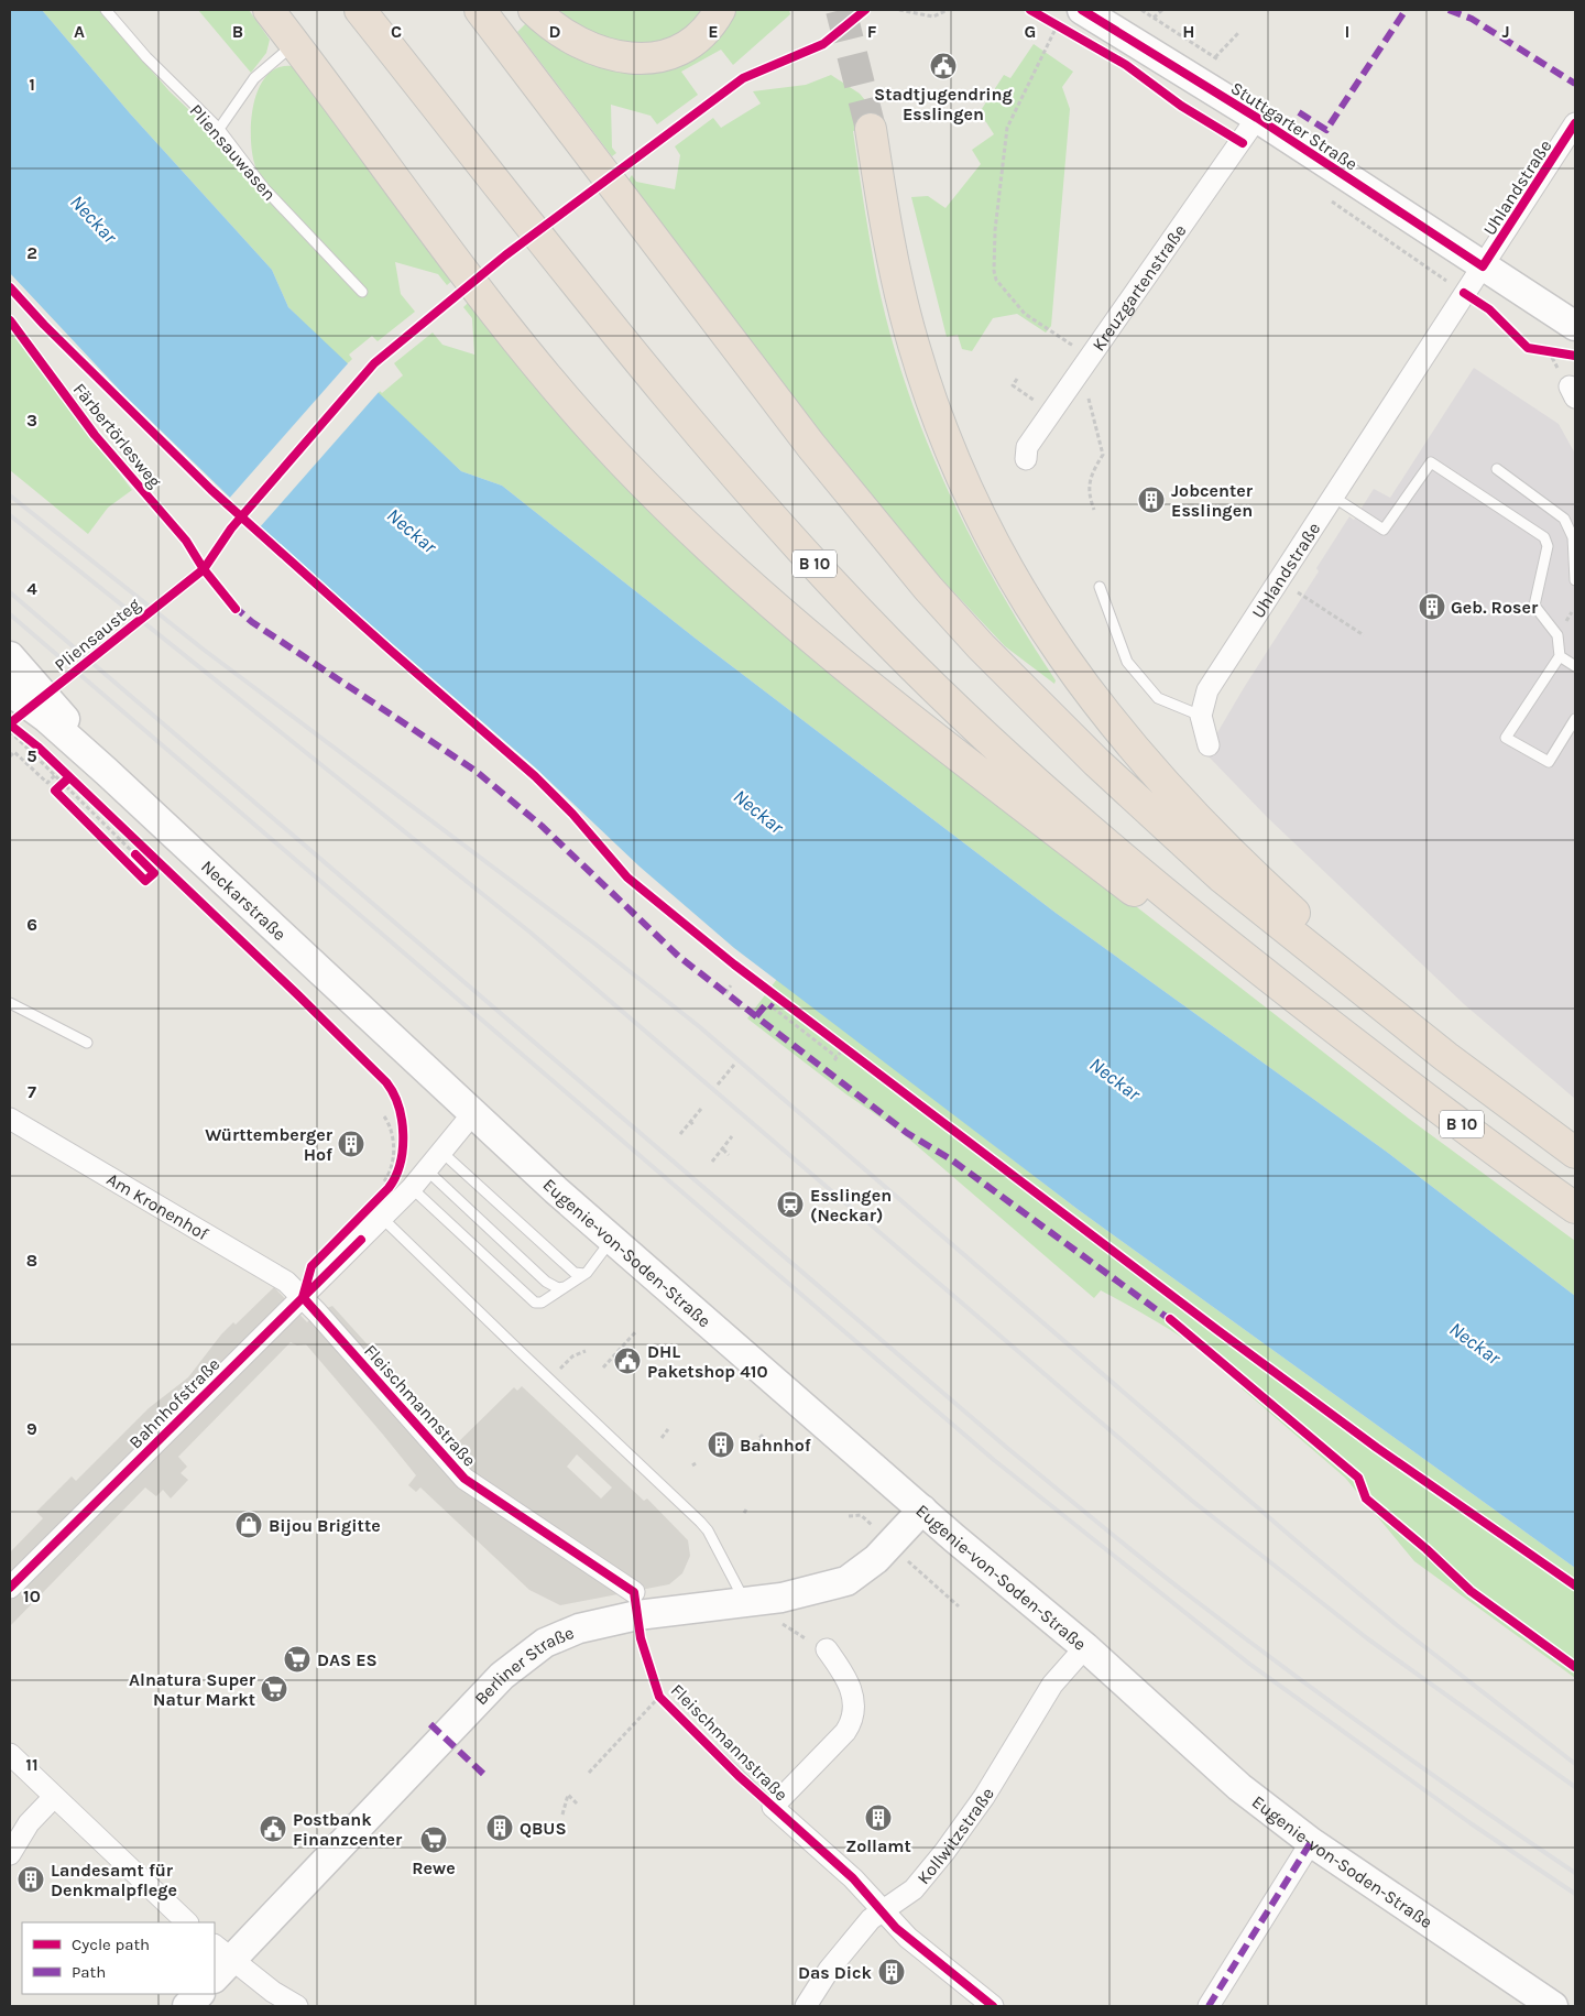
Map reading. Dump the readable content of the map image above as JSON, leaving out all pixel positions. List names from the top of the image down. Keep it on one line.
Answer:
{"streets":{"highway":["B 10"],"main road":["Stuttgarter Straße","Neckarstraße","Eugenie-von-Soden-Straße","Berliner Straße"],"street":["Uhlandstraße","Kreuzgartenstraße","Am Kronenhof","Bahnhofstraße","Fleischmannstraße","Kollwitzstraße"],"lane":["Pliensauwasen"],"cycle path":["Färbertörlesweg","Pliensausteg"]},"crossings":[["Stuttgarter Straße","Uhlandstraße"],["Stuttgarter Straße","Kreuzgartenstraße"],["Färbertörlesweg","Pliensausteg"],["Neckarstraße","Eugenie-von-Soden-Straße"],["Neckarstraße","Bahnhofstraße"],["Am Kronenhof","Bahnhofstraße"],["Am Kronenhof","Fleischmannstraße"],["Eugenie-von-Soden-Straße","Bahnhofstraße"],["Eugenie-von-Soden-Straße","Berliner Straße"],["Eugenie-von-Soden-Straße","Kollwitzstraße"],["Bahnhofstraße","Fleischmannstraße"],["Fleischmannstraße","Berliner Straße"],["Fleischmannstraße","Kollwitzstraße"]],"water":["Neckar"],"places":{"public building":["Stadtjugendring Esslingen","DHL Paketshop 410","Postbank Finanzcenter"],"building":["Jobcenter Esslingen","Geb. Roser","Württemberger Hof","Bahnhof","Zollamt","QBUS","Landesamt für Denkmalpflege","Das Dick"],"station":["Esslingen (Neckar)"],"shop":["Bijou Brigitte"],"supermarket":["DAS ES","Alnatura Super Natur Markt","Rewe"]},"legend":["Cycle path","Path"],"grid":{"columns":["A","B","C","D","E","F","G","H","I","J"],"rows":["1","2","3","4","5","6","7","8","9","10","11"]}}
